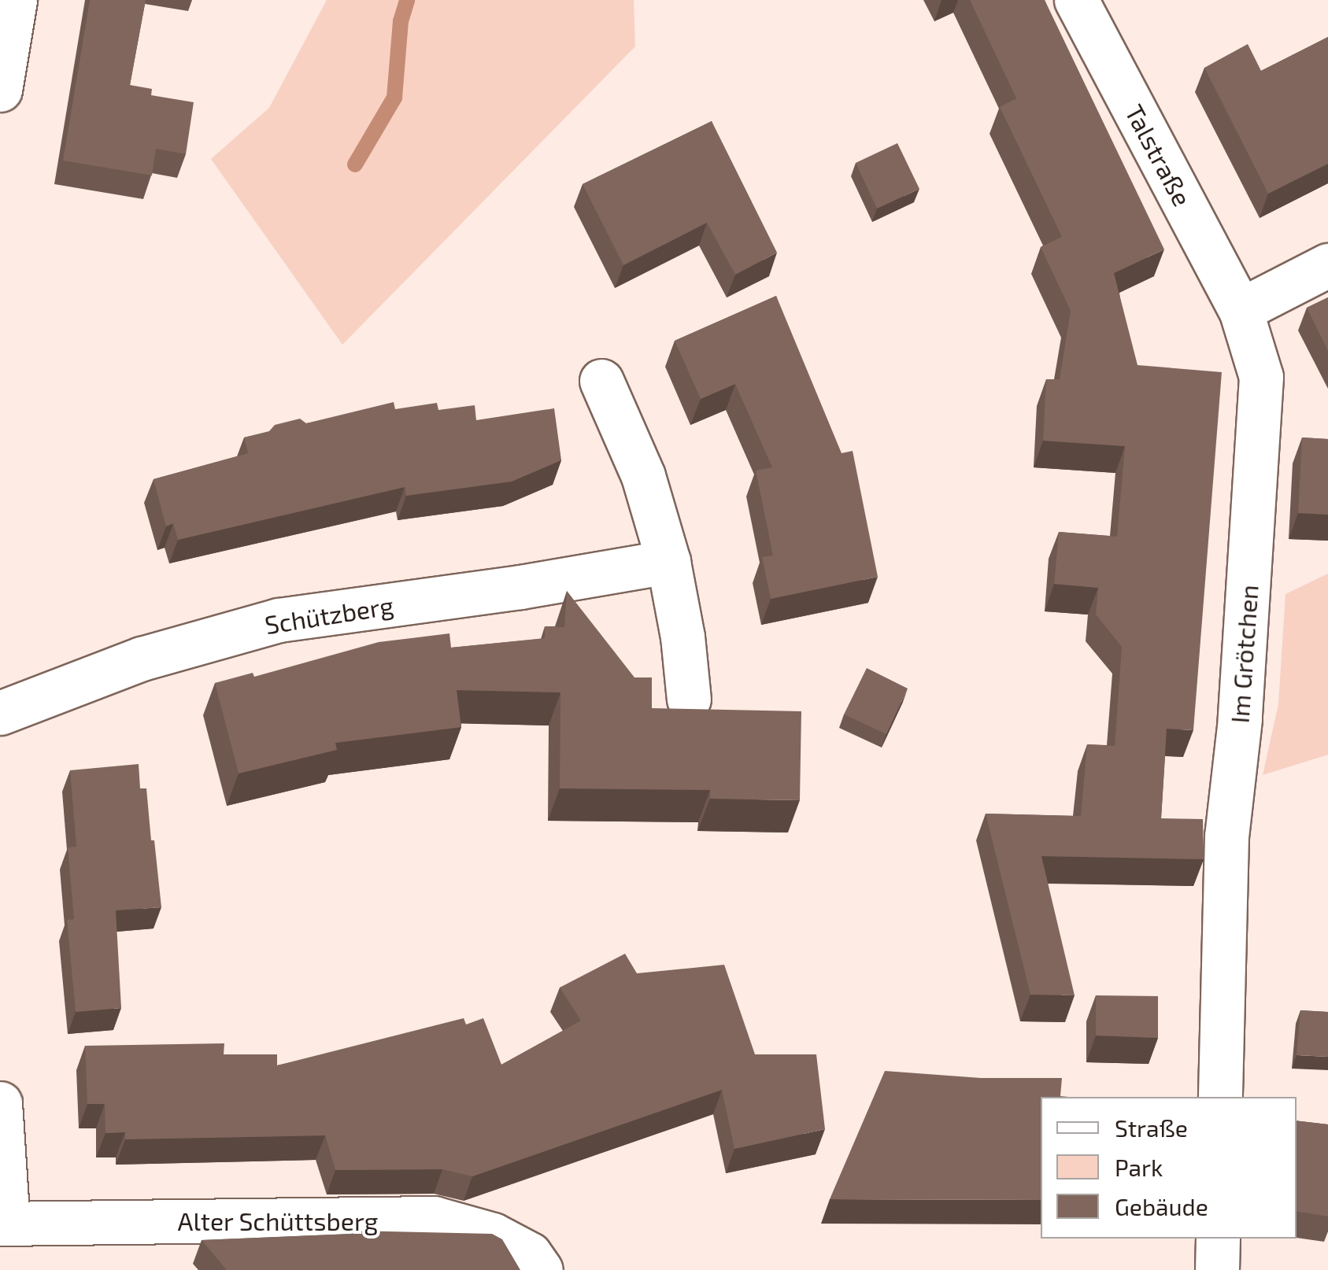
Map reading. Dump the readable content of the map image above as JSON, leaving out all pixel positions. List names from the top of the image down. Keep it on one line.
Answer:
{"streets":{"street":["Talstraße","Schützberg","Im Grötchen","Alter Schüttsberg"]},"crossings":[["Talstraße","Im Grötchen"]],"legend":["Straße","Park","Gebäude"]}
